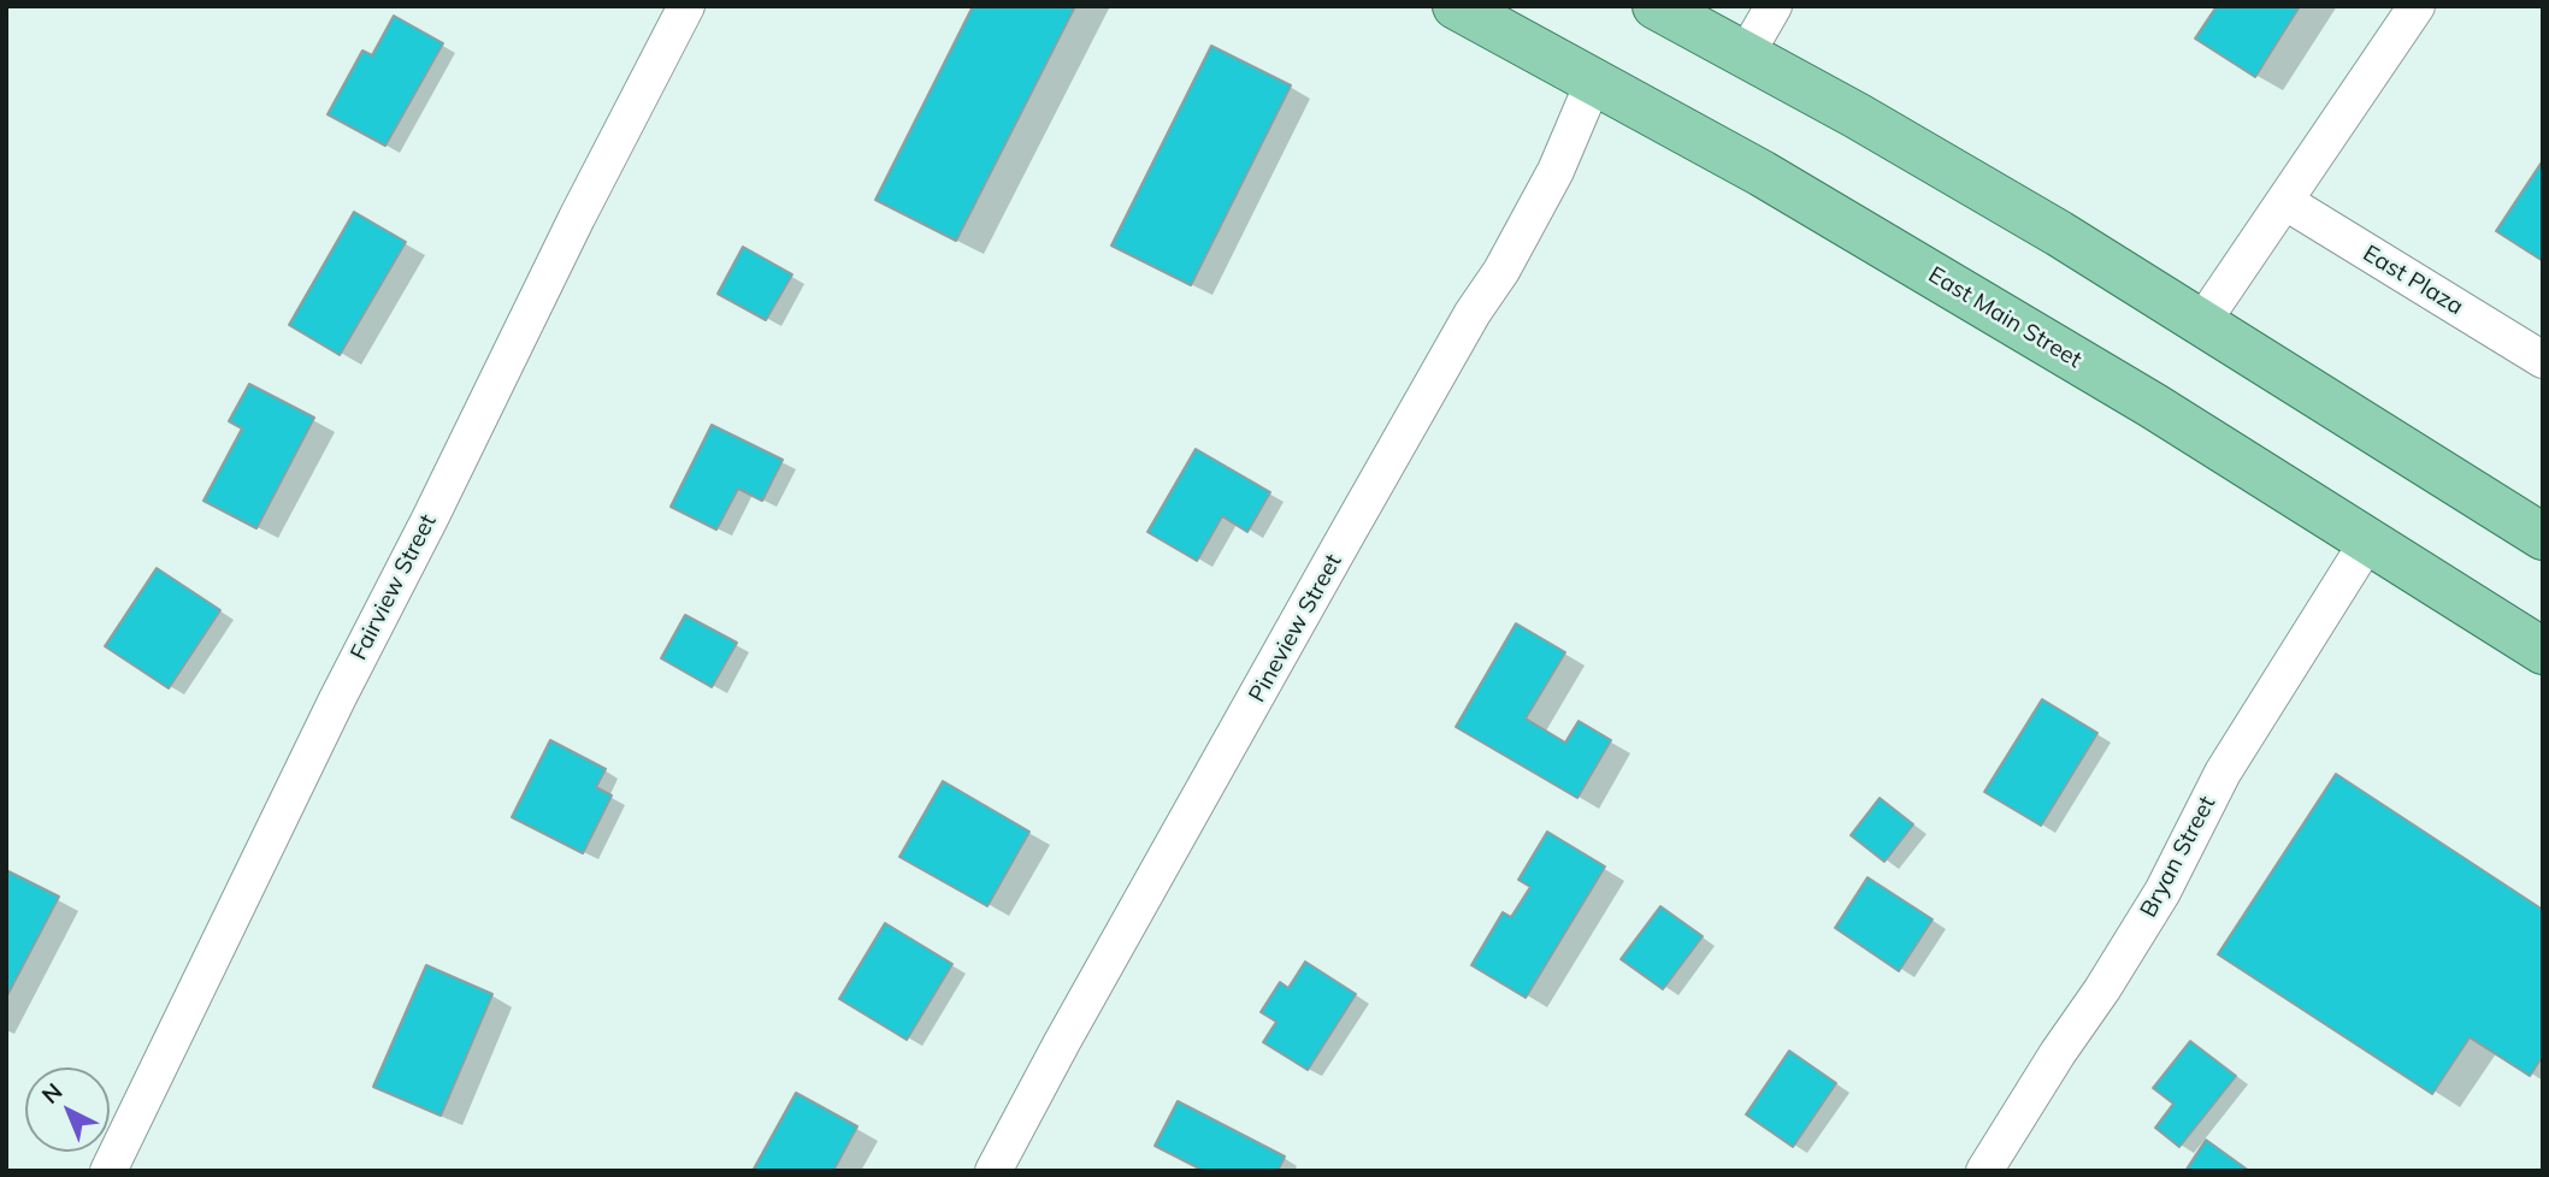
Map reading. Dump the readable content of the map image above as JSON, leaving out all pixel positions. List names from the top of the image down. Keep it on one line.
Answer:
{"streets":{"main road":["East Main Street"],"street":["East Plaza","Fairview Street","Pineview Street","Bryan Street"]},"crossings":[["East Main Street","Pineview Street"],["East Main Street","Bryan Street"]],"north":"top left"}
